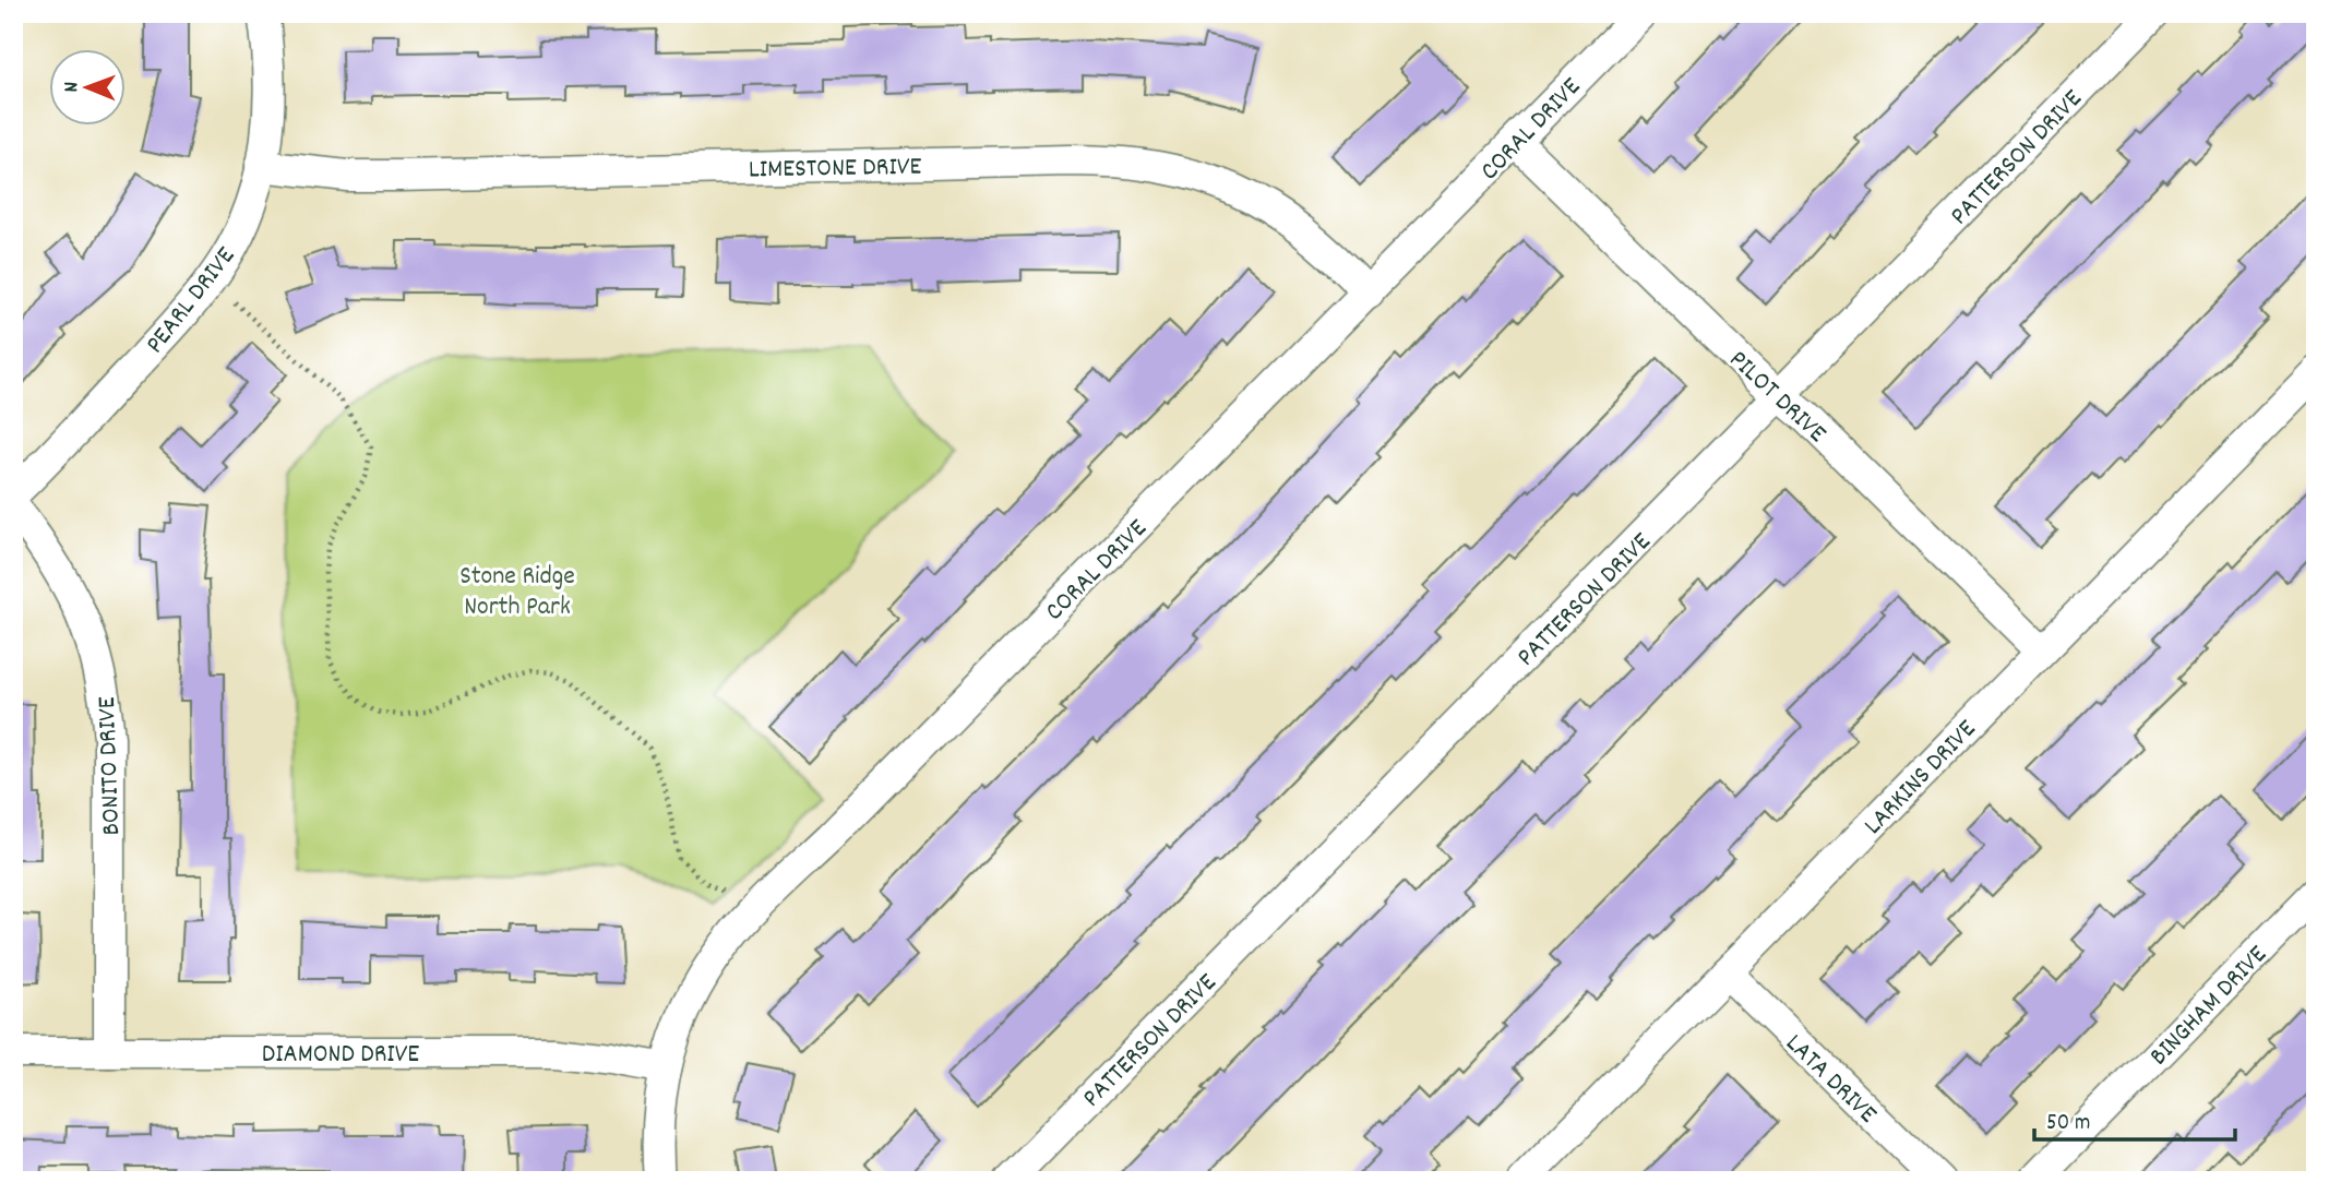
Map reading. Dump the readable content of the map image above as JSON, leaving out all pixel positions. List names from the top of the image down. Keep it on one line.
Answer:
{"streets":{"street":["CORAL DRIVE","PATTERSON DRIVE","LIMESTONE DRIVE","PEARL DRIVE","PILOT DRIVE","BONITO DRIVE","LARKINS DRIVE","BINGHAM DRIVE","DIAMOND DRIVE","LATA DRIVE"]},"crossings":[["CORAL DRIVE","LIMESTONE DRIVE"],["CORAL DRIVE","PILOT DRIVE"],["CORAL DRIVE","DIAMOND DRIVE"],["PATTERSON DRIVE","PILOT DRIVE"],["LIMESTONE DRIVE","PEARL DRIVE"],["PILOT DRIVE","LARKINS DRIVE"],["BONITO DRIVE","DIAMOND DRIVE"],["LARKINS DRIVE","LATA DRIVE"]],"parks":["Stone Ridge North Park"],"scale_bar":"50 m","north":"left"}
